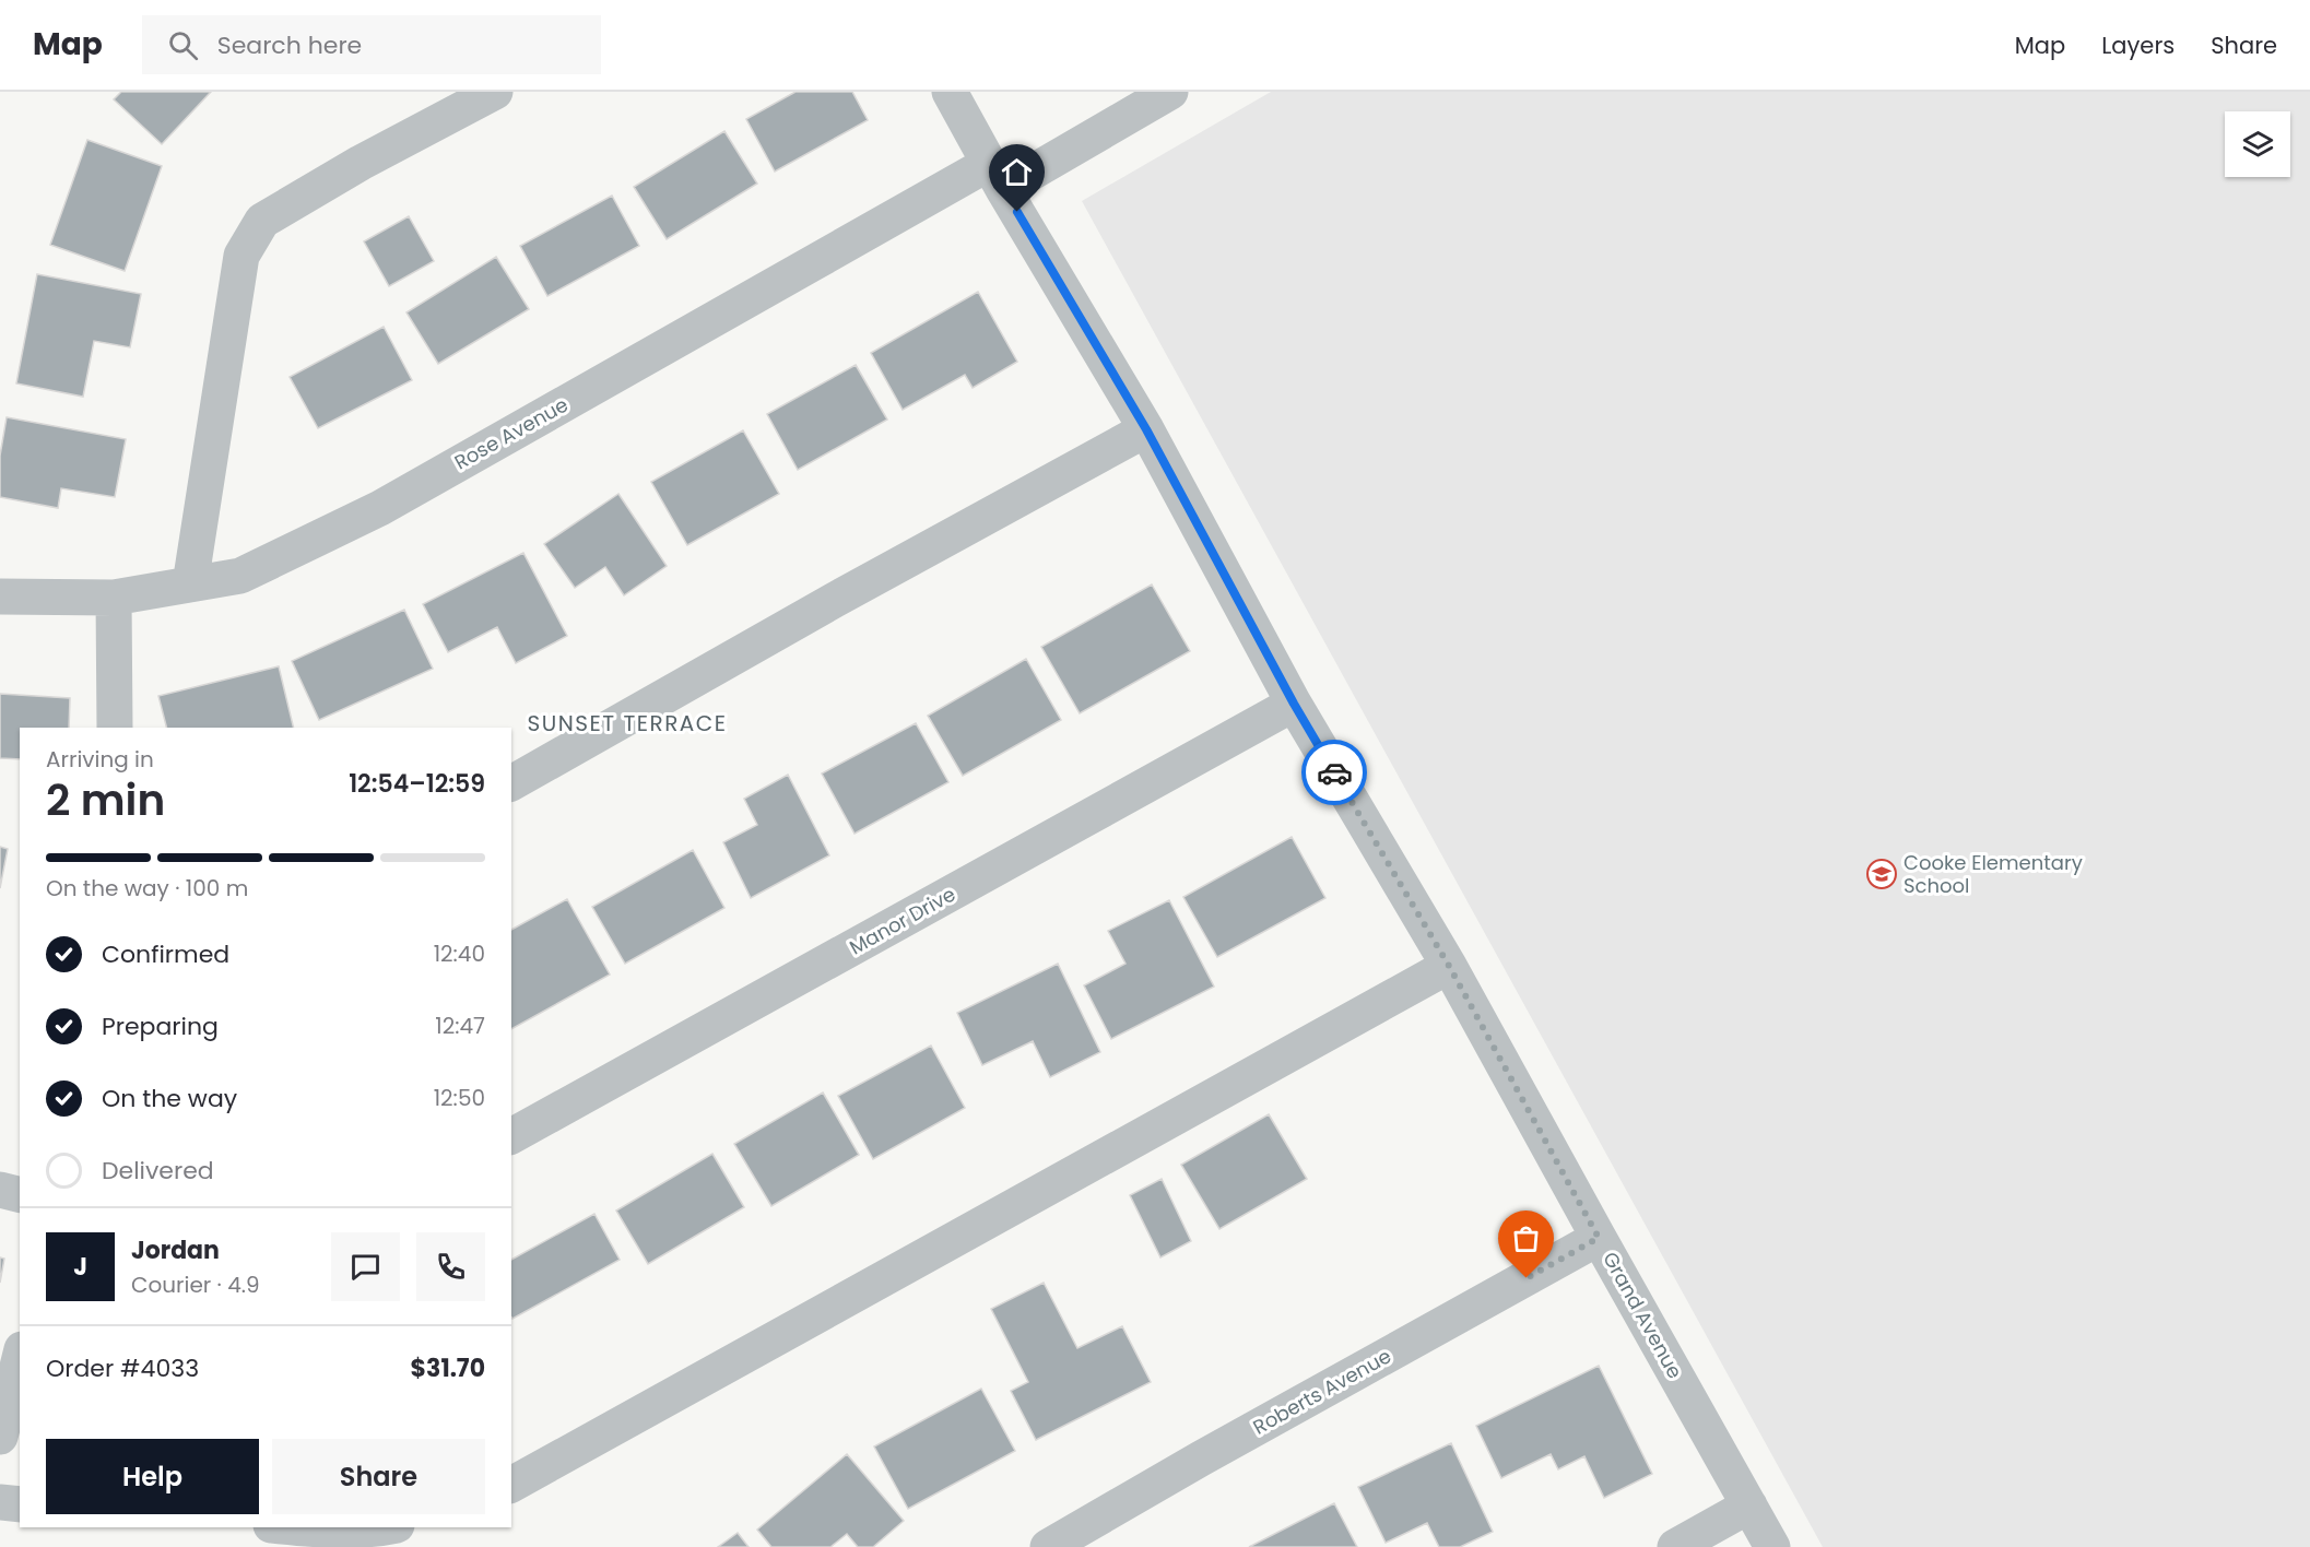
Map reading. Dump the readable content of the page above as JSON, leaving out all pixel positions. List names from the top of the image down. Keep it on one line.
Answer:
{"streets":{"street":["Rose Avenue","Manor Drive","Grand Avenue","Roberts Avenue"]},"crossings":[["Rose Avenue","Grand Avenue"],["Manor Drive","Grand Avenue"],["Grand Avenue","Roberts Avenue"]],"districts":["SUNSET TERRACE"],"places":{"school or university":["Cooke Elementary School"]},"page":{"header":"Map","search":"Search here","nav":["Map","Layers","Share"],"heading":["2 min","Arriving in","12:54–12:59"],"panel":["Jordan","Courier · 4.9","Order #4033","$31.70"],"bar":"On the way · 100 m","list":[["Confirmed","12:40"],["Preparing","12:47"],["On the way","12:50"],"Delivered"],"round":"J","buttons":["Help","Share"]}}
